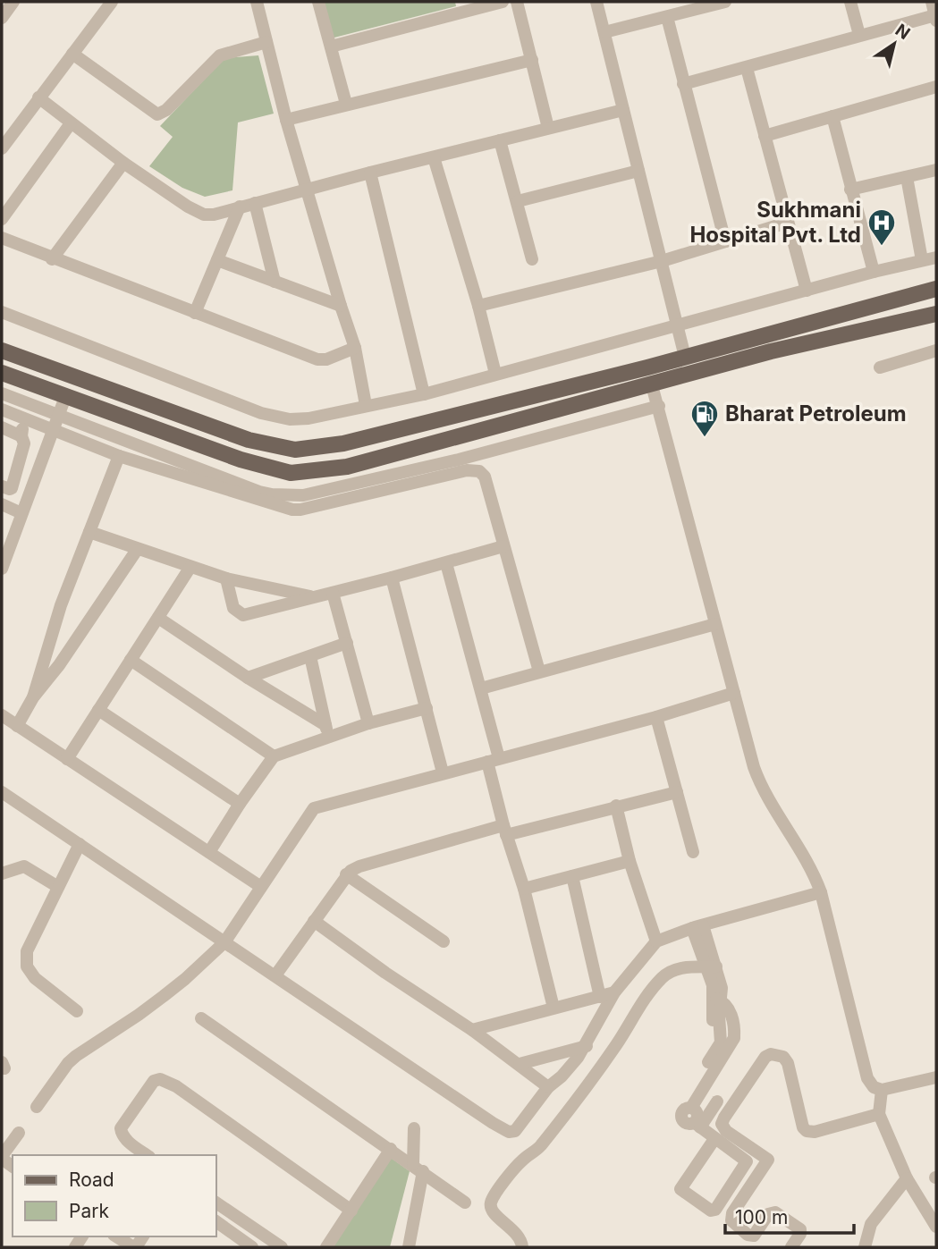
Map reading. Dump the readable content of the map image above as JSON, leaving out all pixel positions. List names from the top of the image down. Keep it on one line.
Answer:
{"places":{"hospital":["Sukhmani Hospital Pvt. Ltd"],"fuel station":["Bharat Petroleum"]},"legend":["Road","Park"],"scale_bar":"100 m","north":"top right"}
